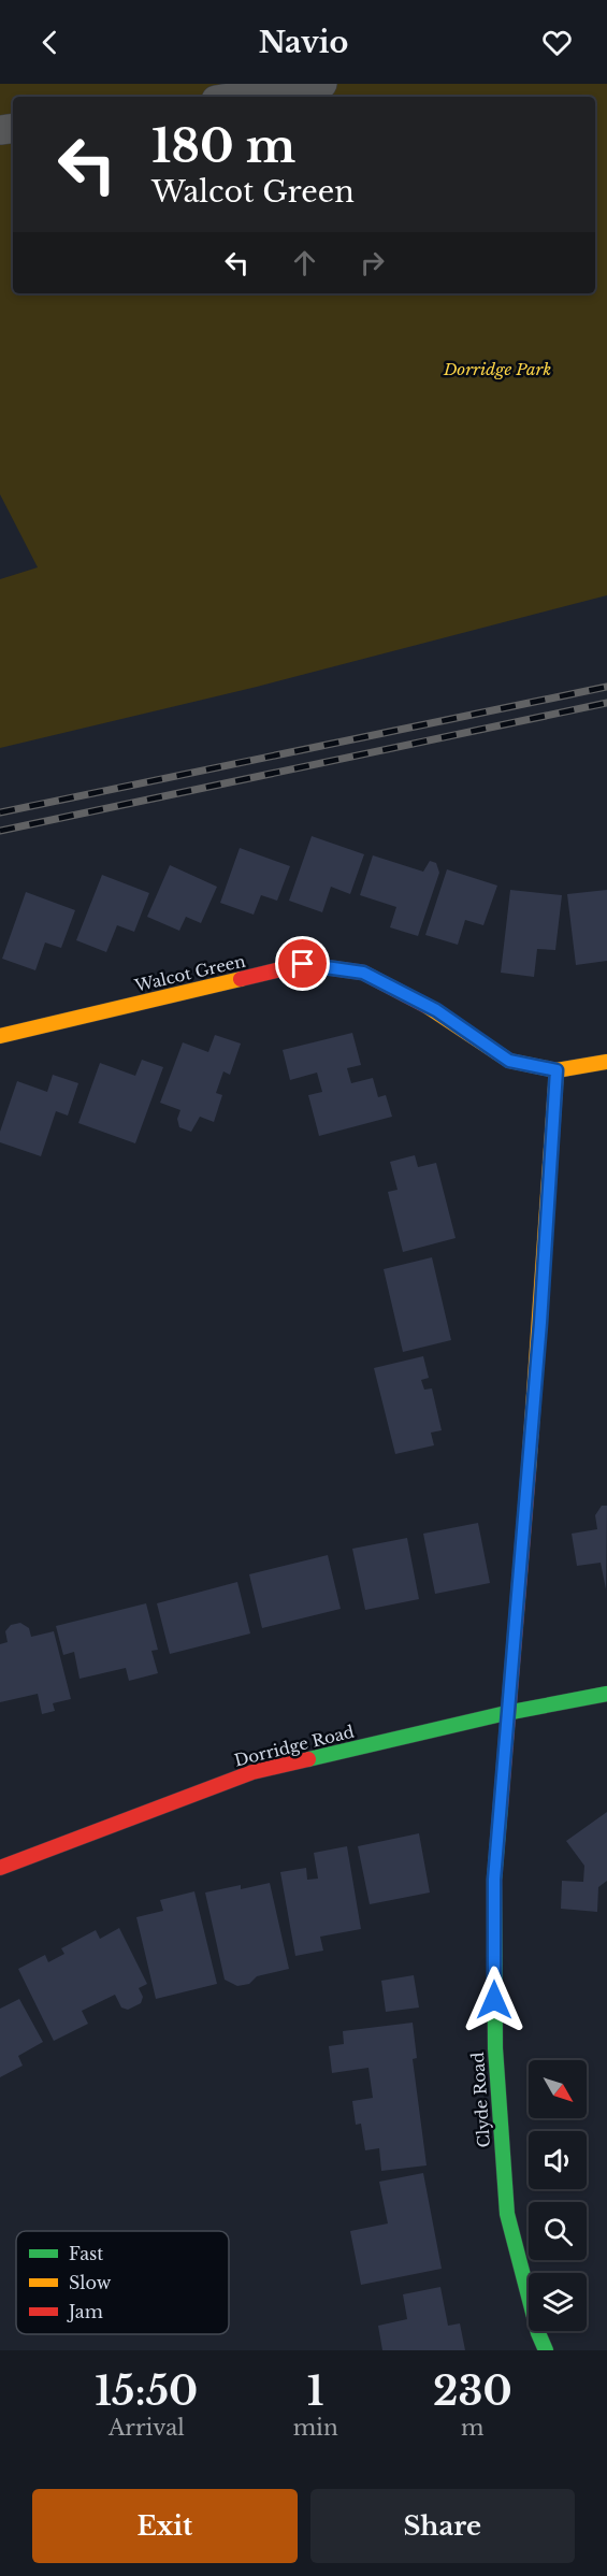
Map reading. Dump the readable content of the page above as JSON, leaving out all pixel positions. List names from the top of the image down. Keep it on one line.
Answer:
{"streets":{"street":["Walcot Green","Dorridge Road","Clyde Road"]},"crossings":[["Walcot Green","Clyde Road"],["Dorridge Road","Clyde Road"]],"parks":["Dorridge Park"],"legend":["Fast","Slow","Jam"],"north":"bottom right","page":{"header":"Navio","turn":["180 m","Walcot Green"],"eta":["15:50","Arrival","1","min","230","m"],"buttons":["Exit","Share"]}}
